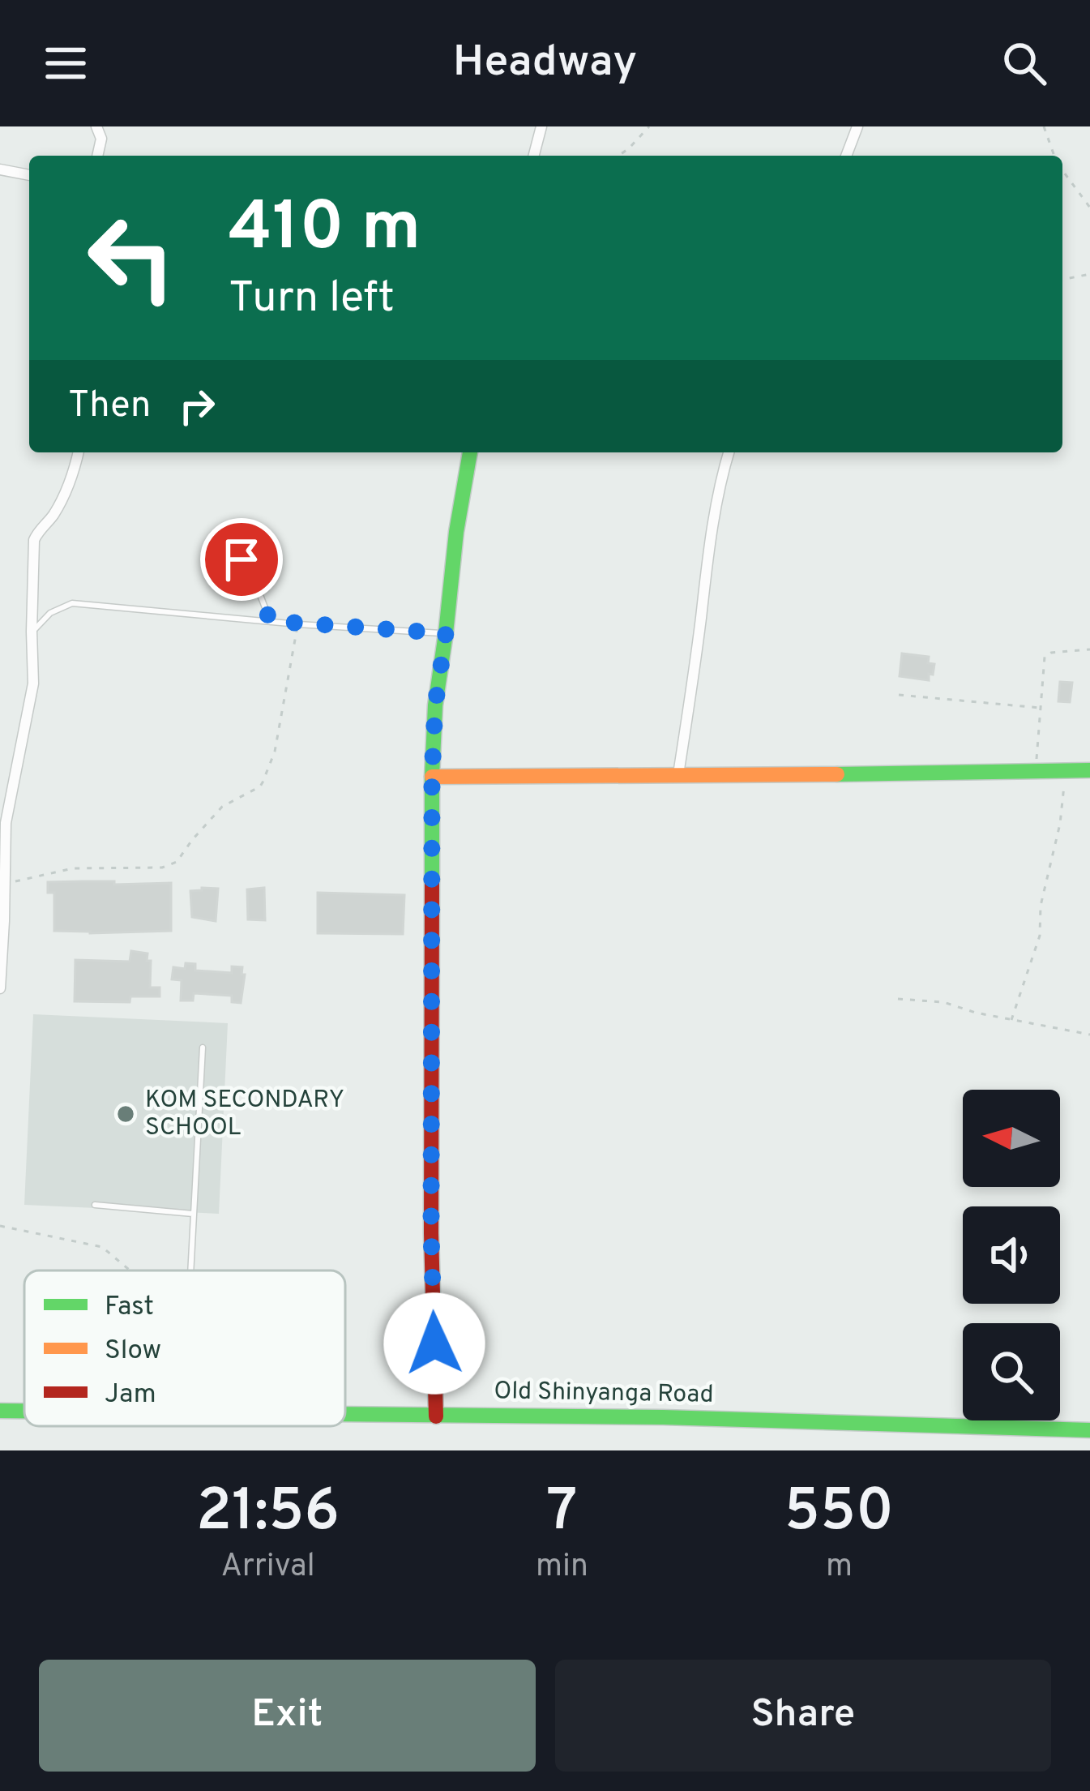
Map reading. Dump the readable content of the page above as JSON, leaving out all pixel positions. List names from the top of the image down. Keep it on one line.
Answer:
{"streets":{"street":["Old Shinyanga Road"]},"places":["KOM SECONDARY SCHOOL"],"legend":["Fast","Slow","Jam"],"north":"left","page":{"header":"Headway","turn":["410 m","Turn left"],"then":"Then","eta":["21:56","Arrival","7","min","550","m"],"buttons":["Exit","Share"]}}
